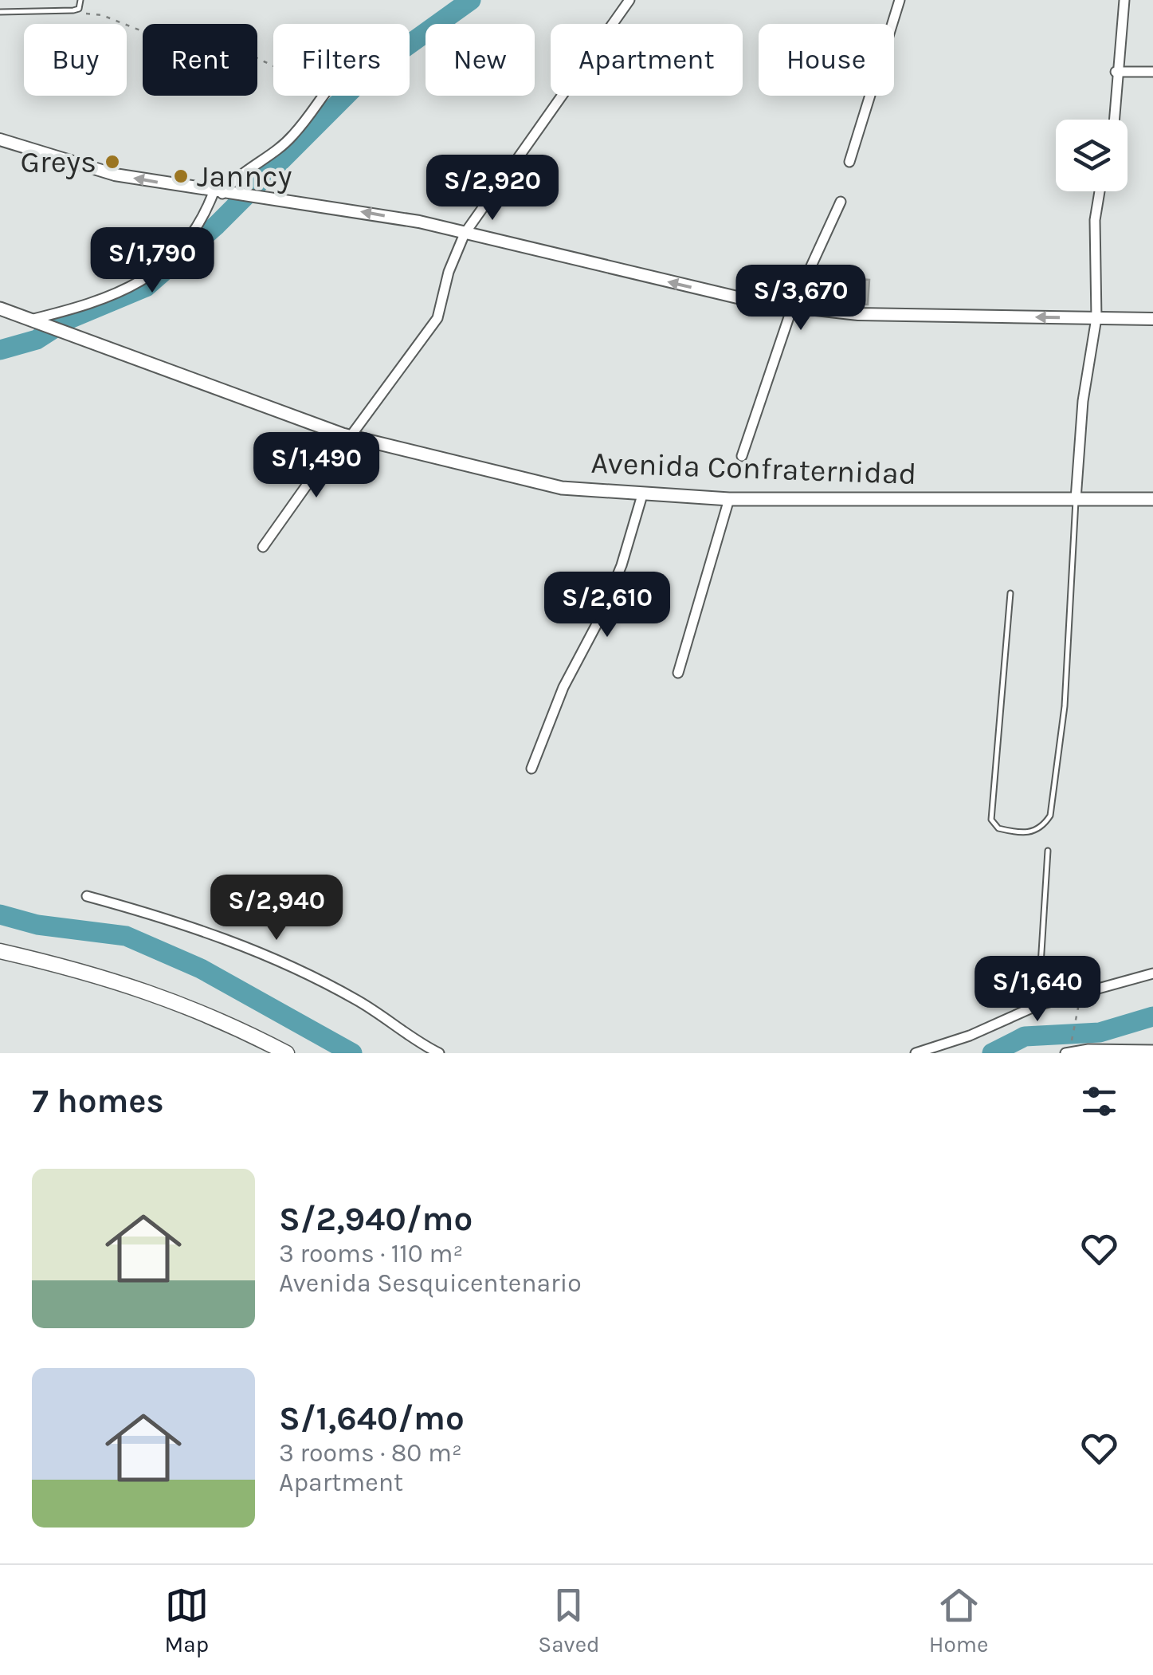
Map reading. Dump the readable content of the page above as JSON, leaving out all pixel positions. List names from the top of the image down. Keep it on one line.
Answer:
{"streets":{"main road":["Avenida Confraternidad"]},"places":["Greys","Janncy"],"page":{"chip":["Buy","Rent","Filters","New","Apartment","House"],"price":["S/2,920","S/1,790","S/3,670","S/1,490","S/2,610","S/2,940","S/1,640"],"heading":"7 homes","list":[{"name":"S/2,940/mo","note":"3 rooms · 110 m² · Avenida Sesquicentenario"},{"name":"S/1,640/mo","note":"3 rooms · 80 m² · Apartment"}],"tabs":["Map","Saved","Home"]}}
